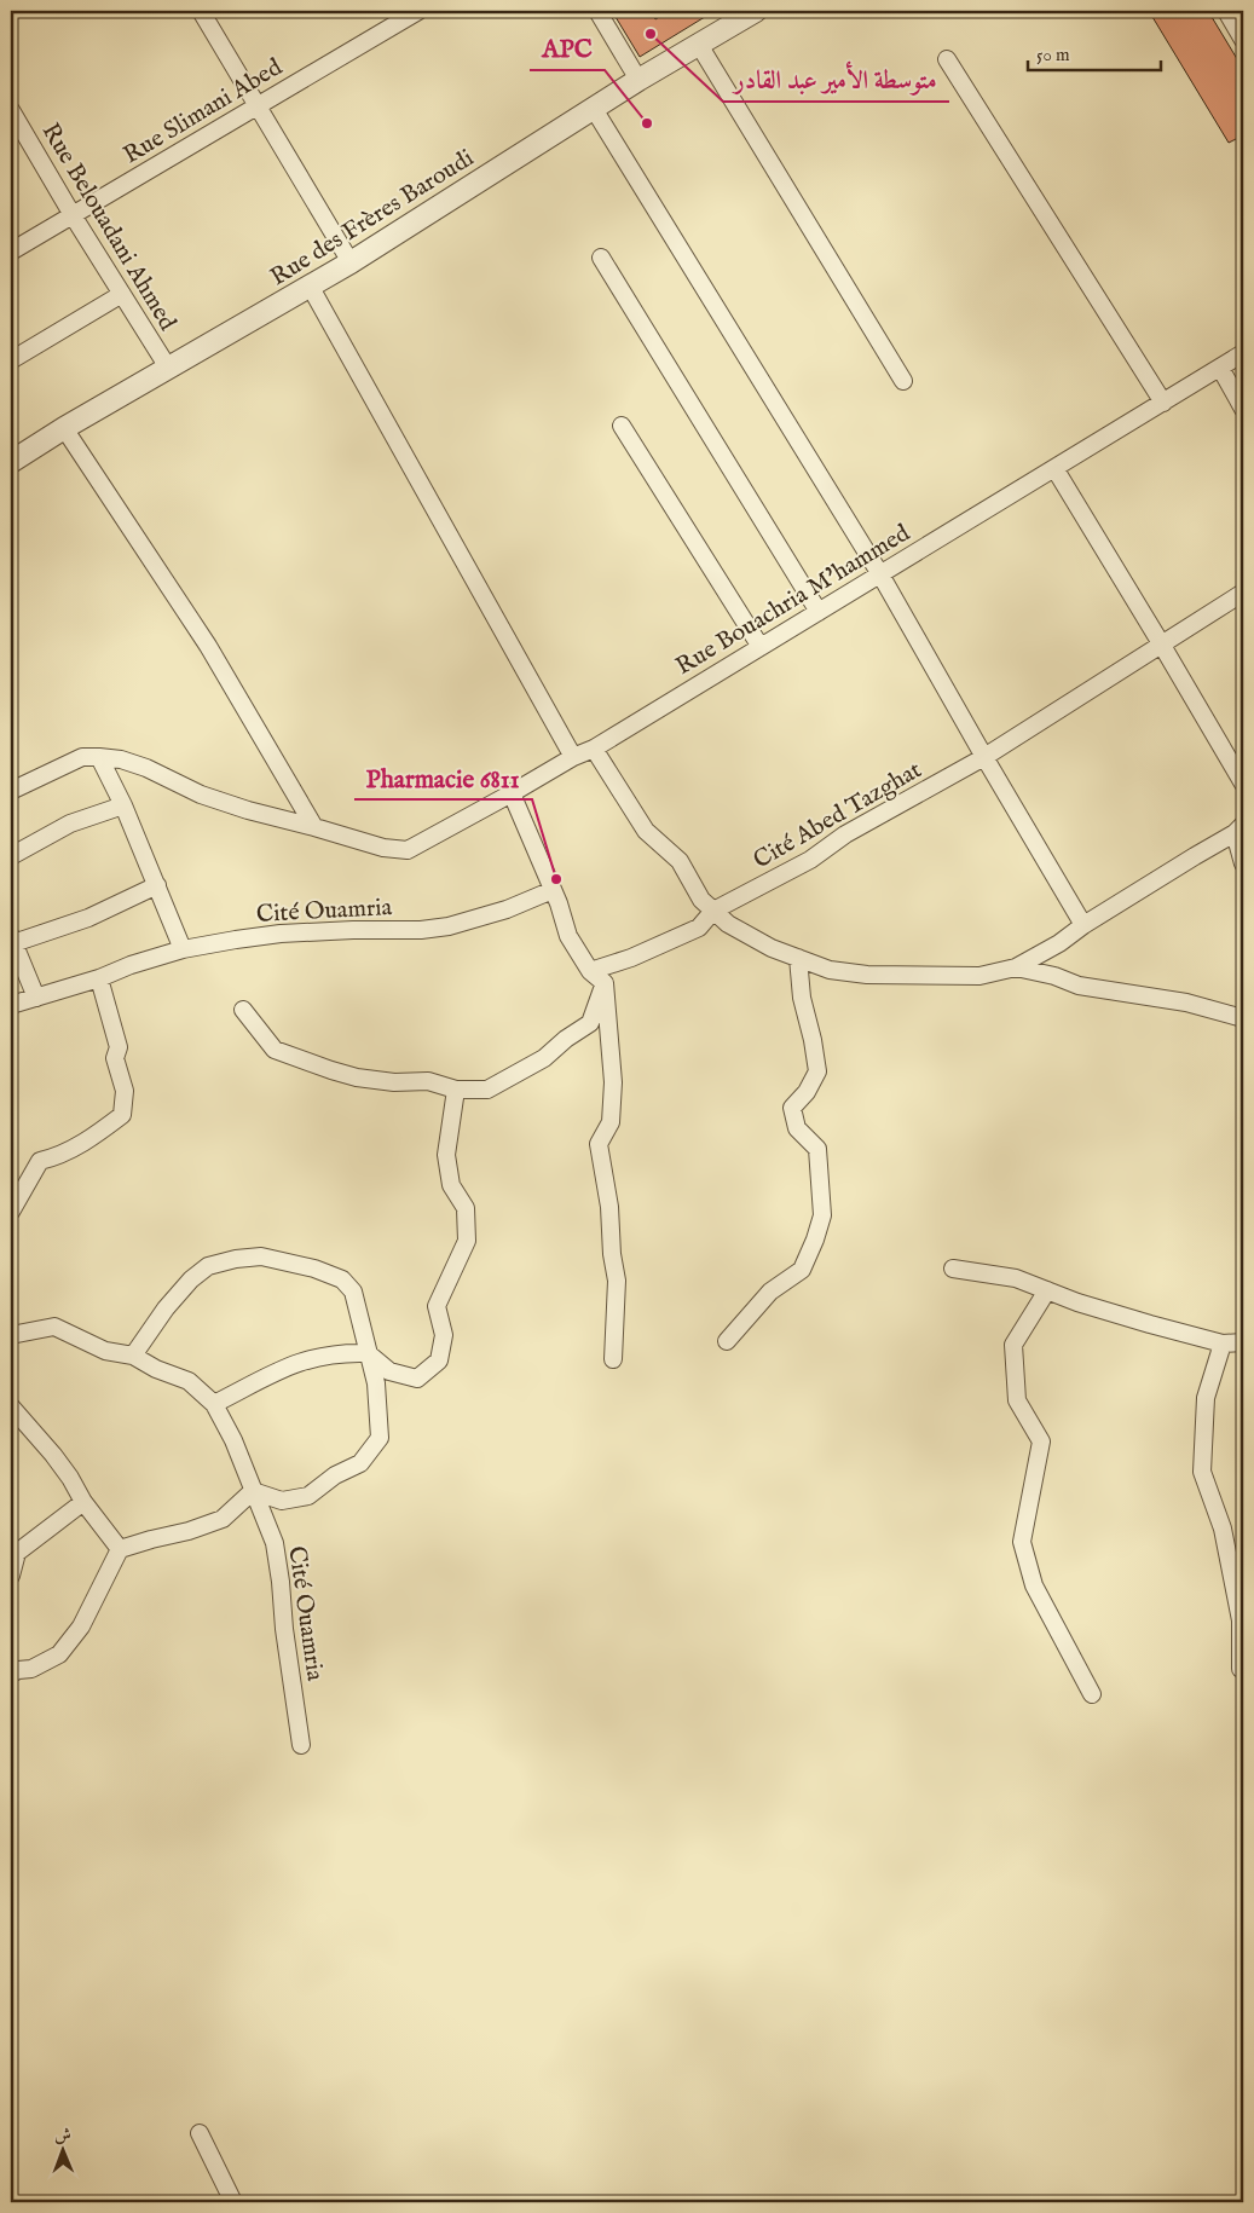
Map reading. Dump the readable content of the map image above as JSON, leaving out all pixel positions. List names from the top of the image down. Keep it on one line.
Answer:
{"streets":{"street":["Rue Slimani Abed","Rue des Frères Baroudi","Rue Belouadani Ahmed","Rue Bouachria M'hammed","Cité Abed Tazghat","Cité Ouamria"]},"crossings":[["Rue Slimani Abed","Rue Belouadani Ahmed"],["Rue des Frères Baroudi","Rue Belouadani Ahmed"]],"places":["متوسطة الأمير عبد القادر","APC","Pharmacie 6811"],"scale_bar":"50 m","north":"top"}
